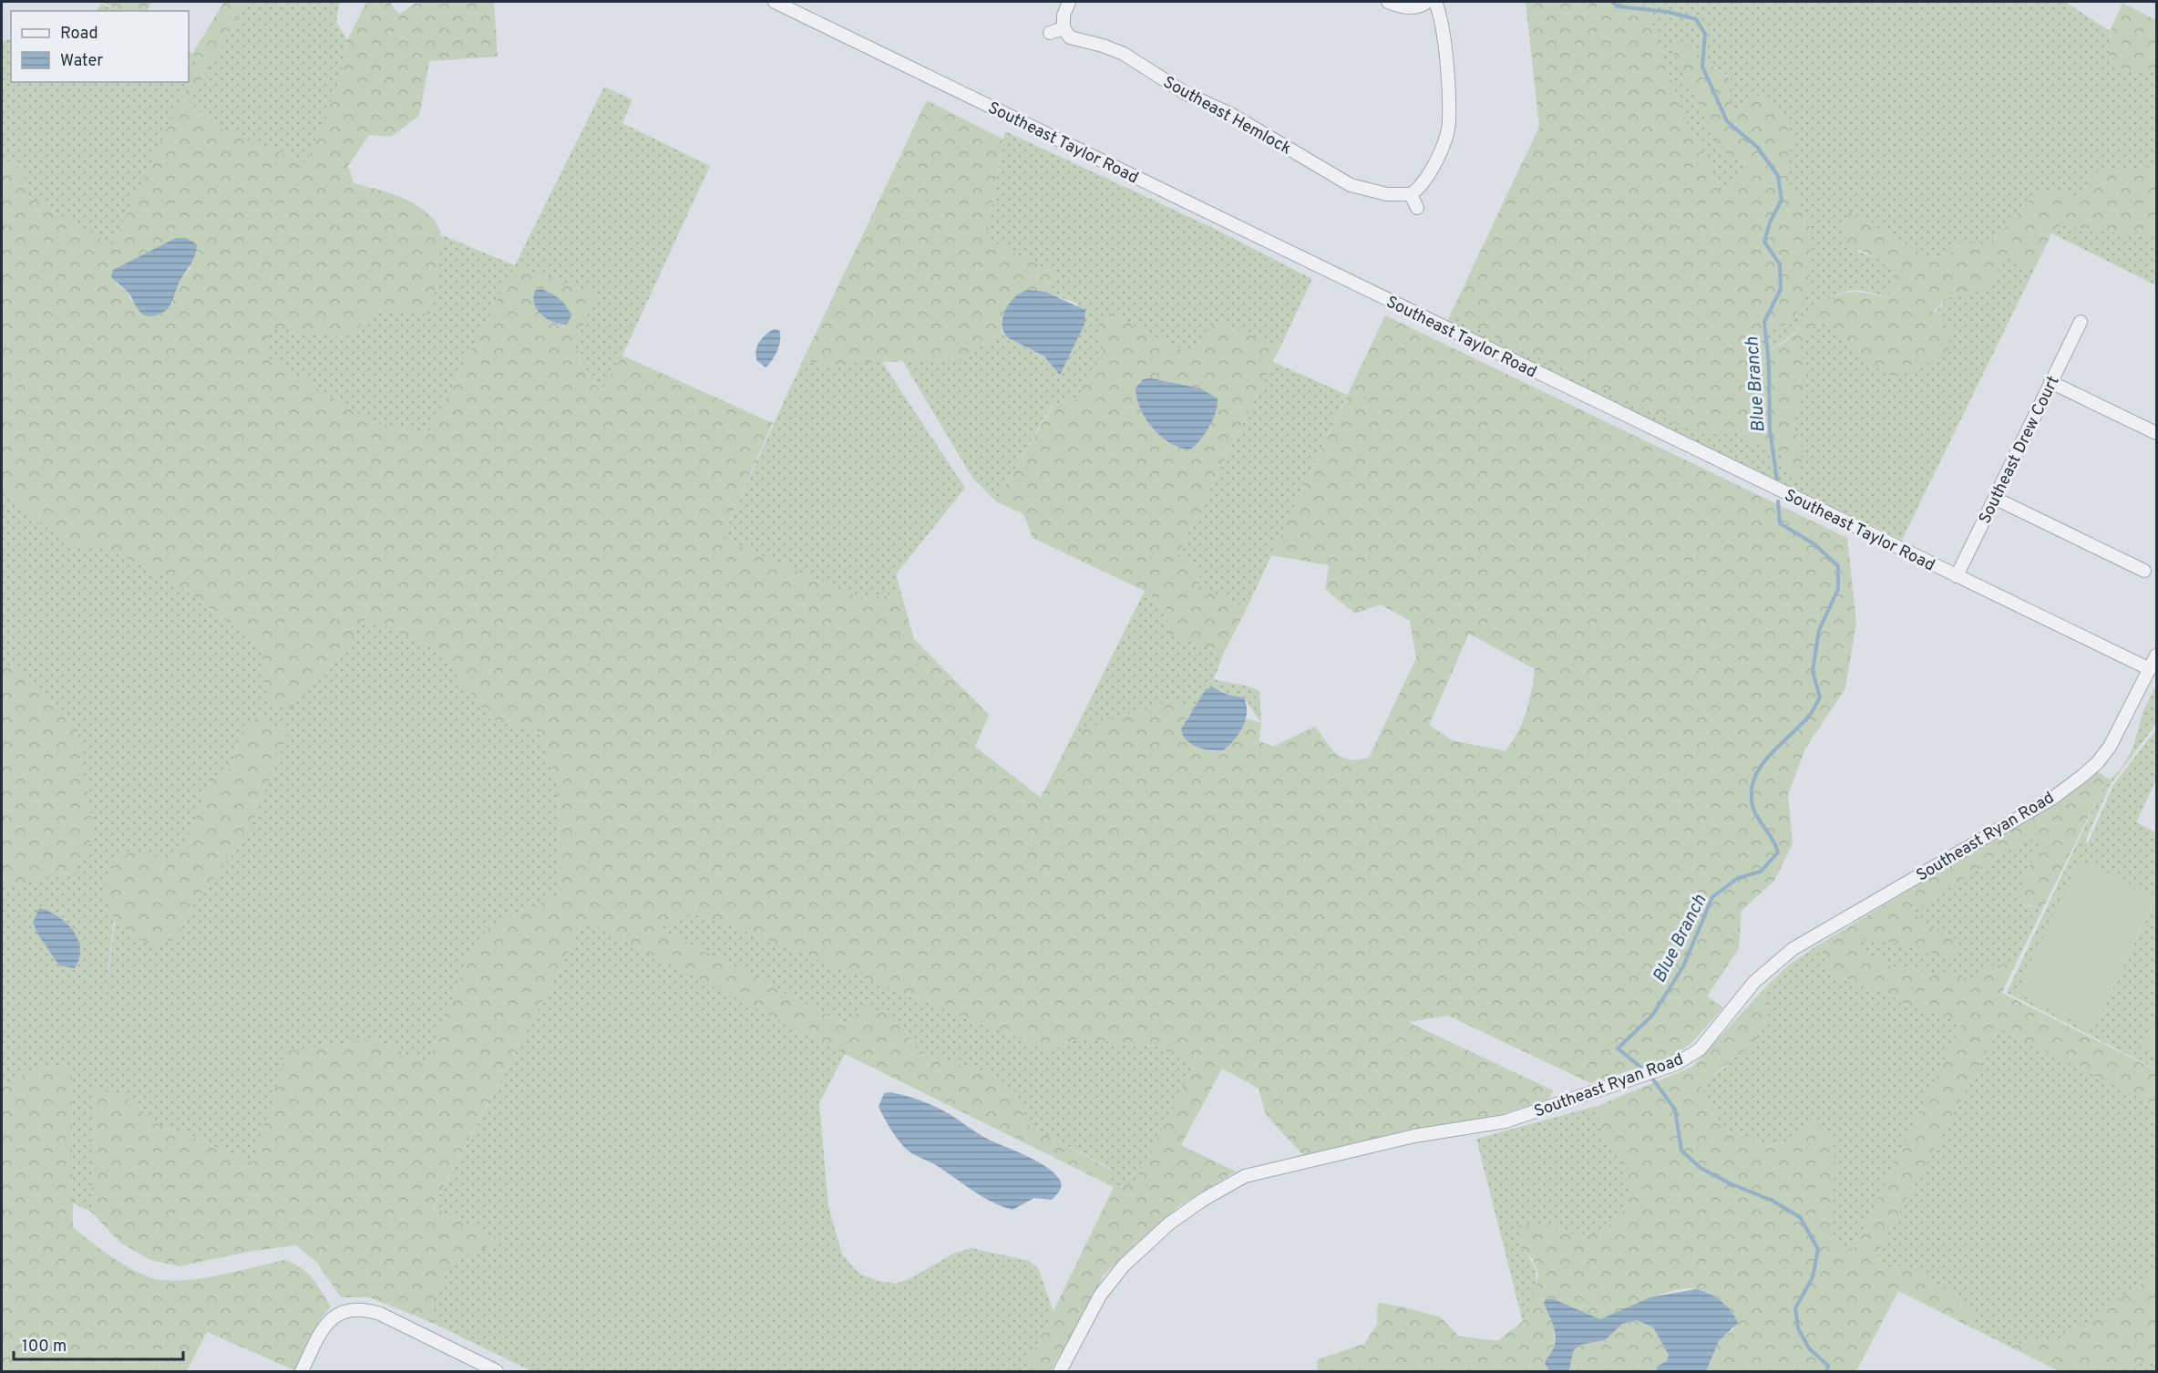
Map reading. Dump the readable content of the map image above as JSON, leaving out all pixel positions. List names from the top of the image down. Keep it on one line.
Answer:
{"streets":{"street":["Southeast Hemlock","Southeast Taylor Road","Southeast Drew Court","Southeast Ryan Road"]},"crossings":[["Southeast Taylor Road","Southeast Drew Court"],["Southeast Taylor Road","Southeast Ryan Road"]],"water":["Blue Branch"],"legend":["Road","Water"],"scale_bar":"100 m"}
